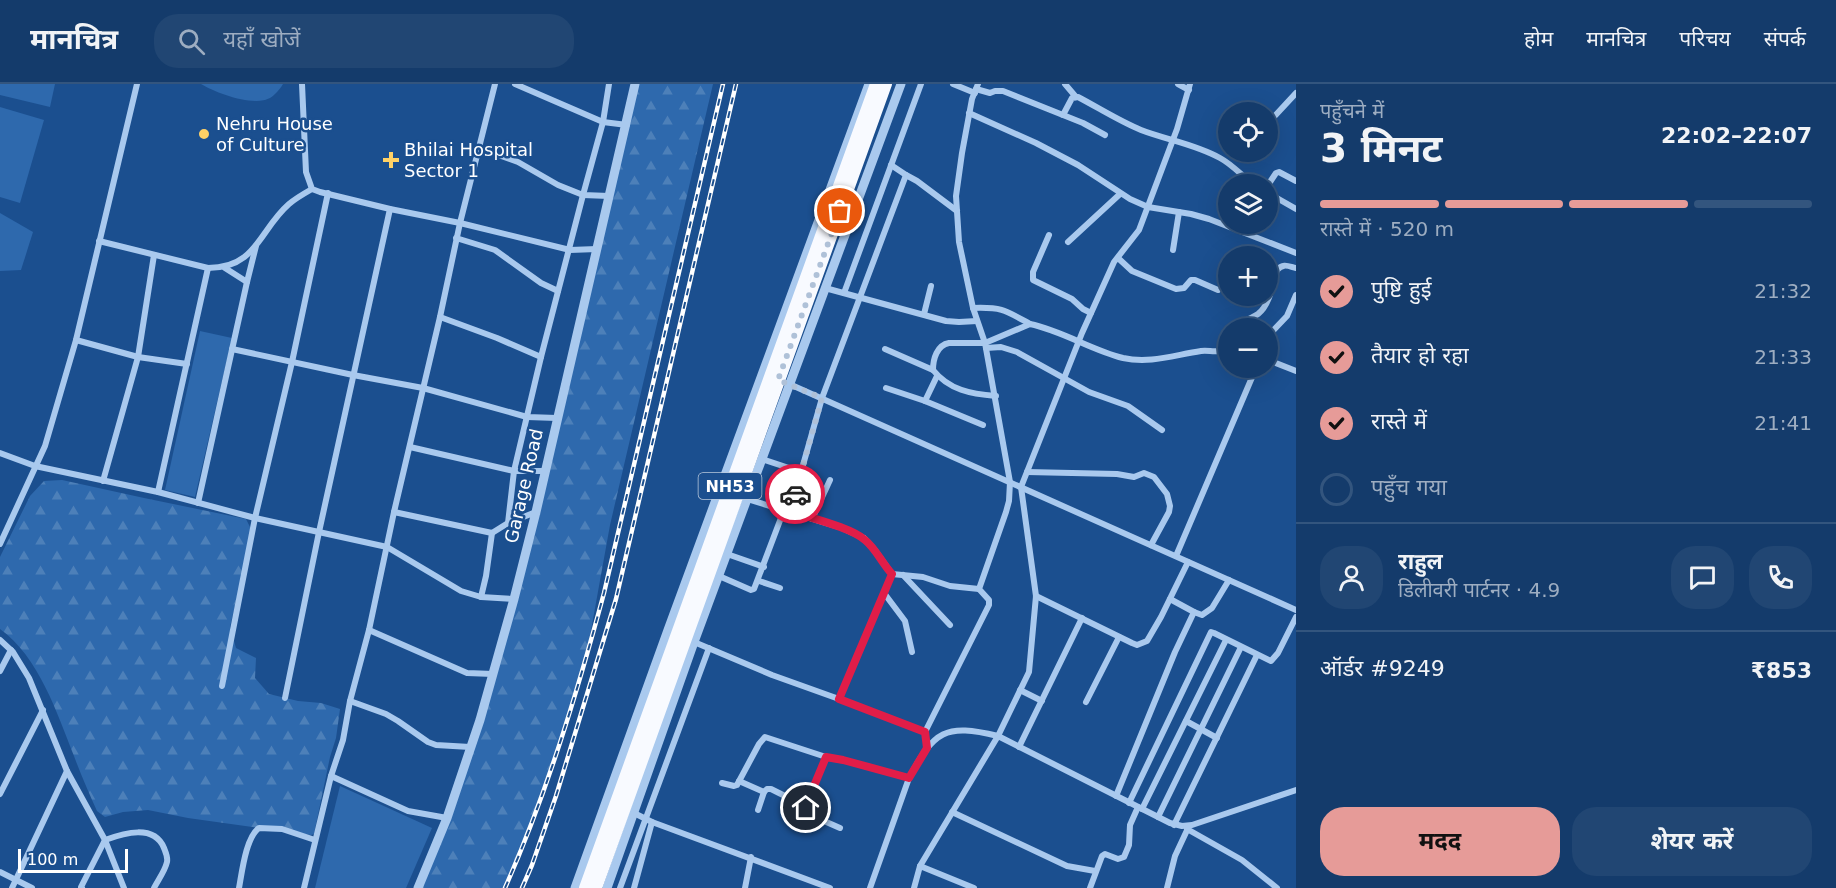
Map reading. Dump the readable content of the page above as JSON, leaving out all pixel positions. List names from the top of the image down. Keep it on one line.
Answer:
{"streets":{"highway":["NH53"],"street":["Garage Road"]},"places":{"other":["Nehru House of Culture"],"health":["Bhilai Hospital Sector 1"]},"scale_bar":"100 m","page":{"header":"मानचित्र","search":"यहाँ खोजें","nav":["होम","मानचित्र","परिचय","संपर्क"],"heading":["3 मिनट","पहुँचने में","22:02–22:07"],"panel":["राहुल","डिलीवरी पार्टनर · 4.9","ऑर्डर #9249","₹853"],"map_buttons":["+","−"],"bar":"रास्ते में · 520 m","list":[["पुष्टि हुई","21:32"],["तैयार हो रहा","21:33"],["रास्ते में","21:41"],"पहुँच गया"],"buttons":["मदद","शेयर करें"],"scale":"100 m"}}
